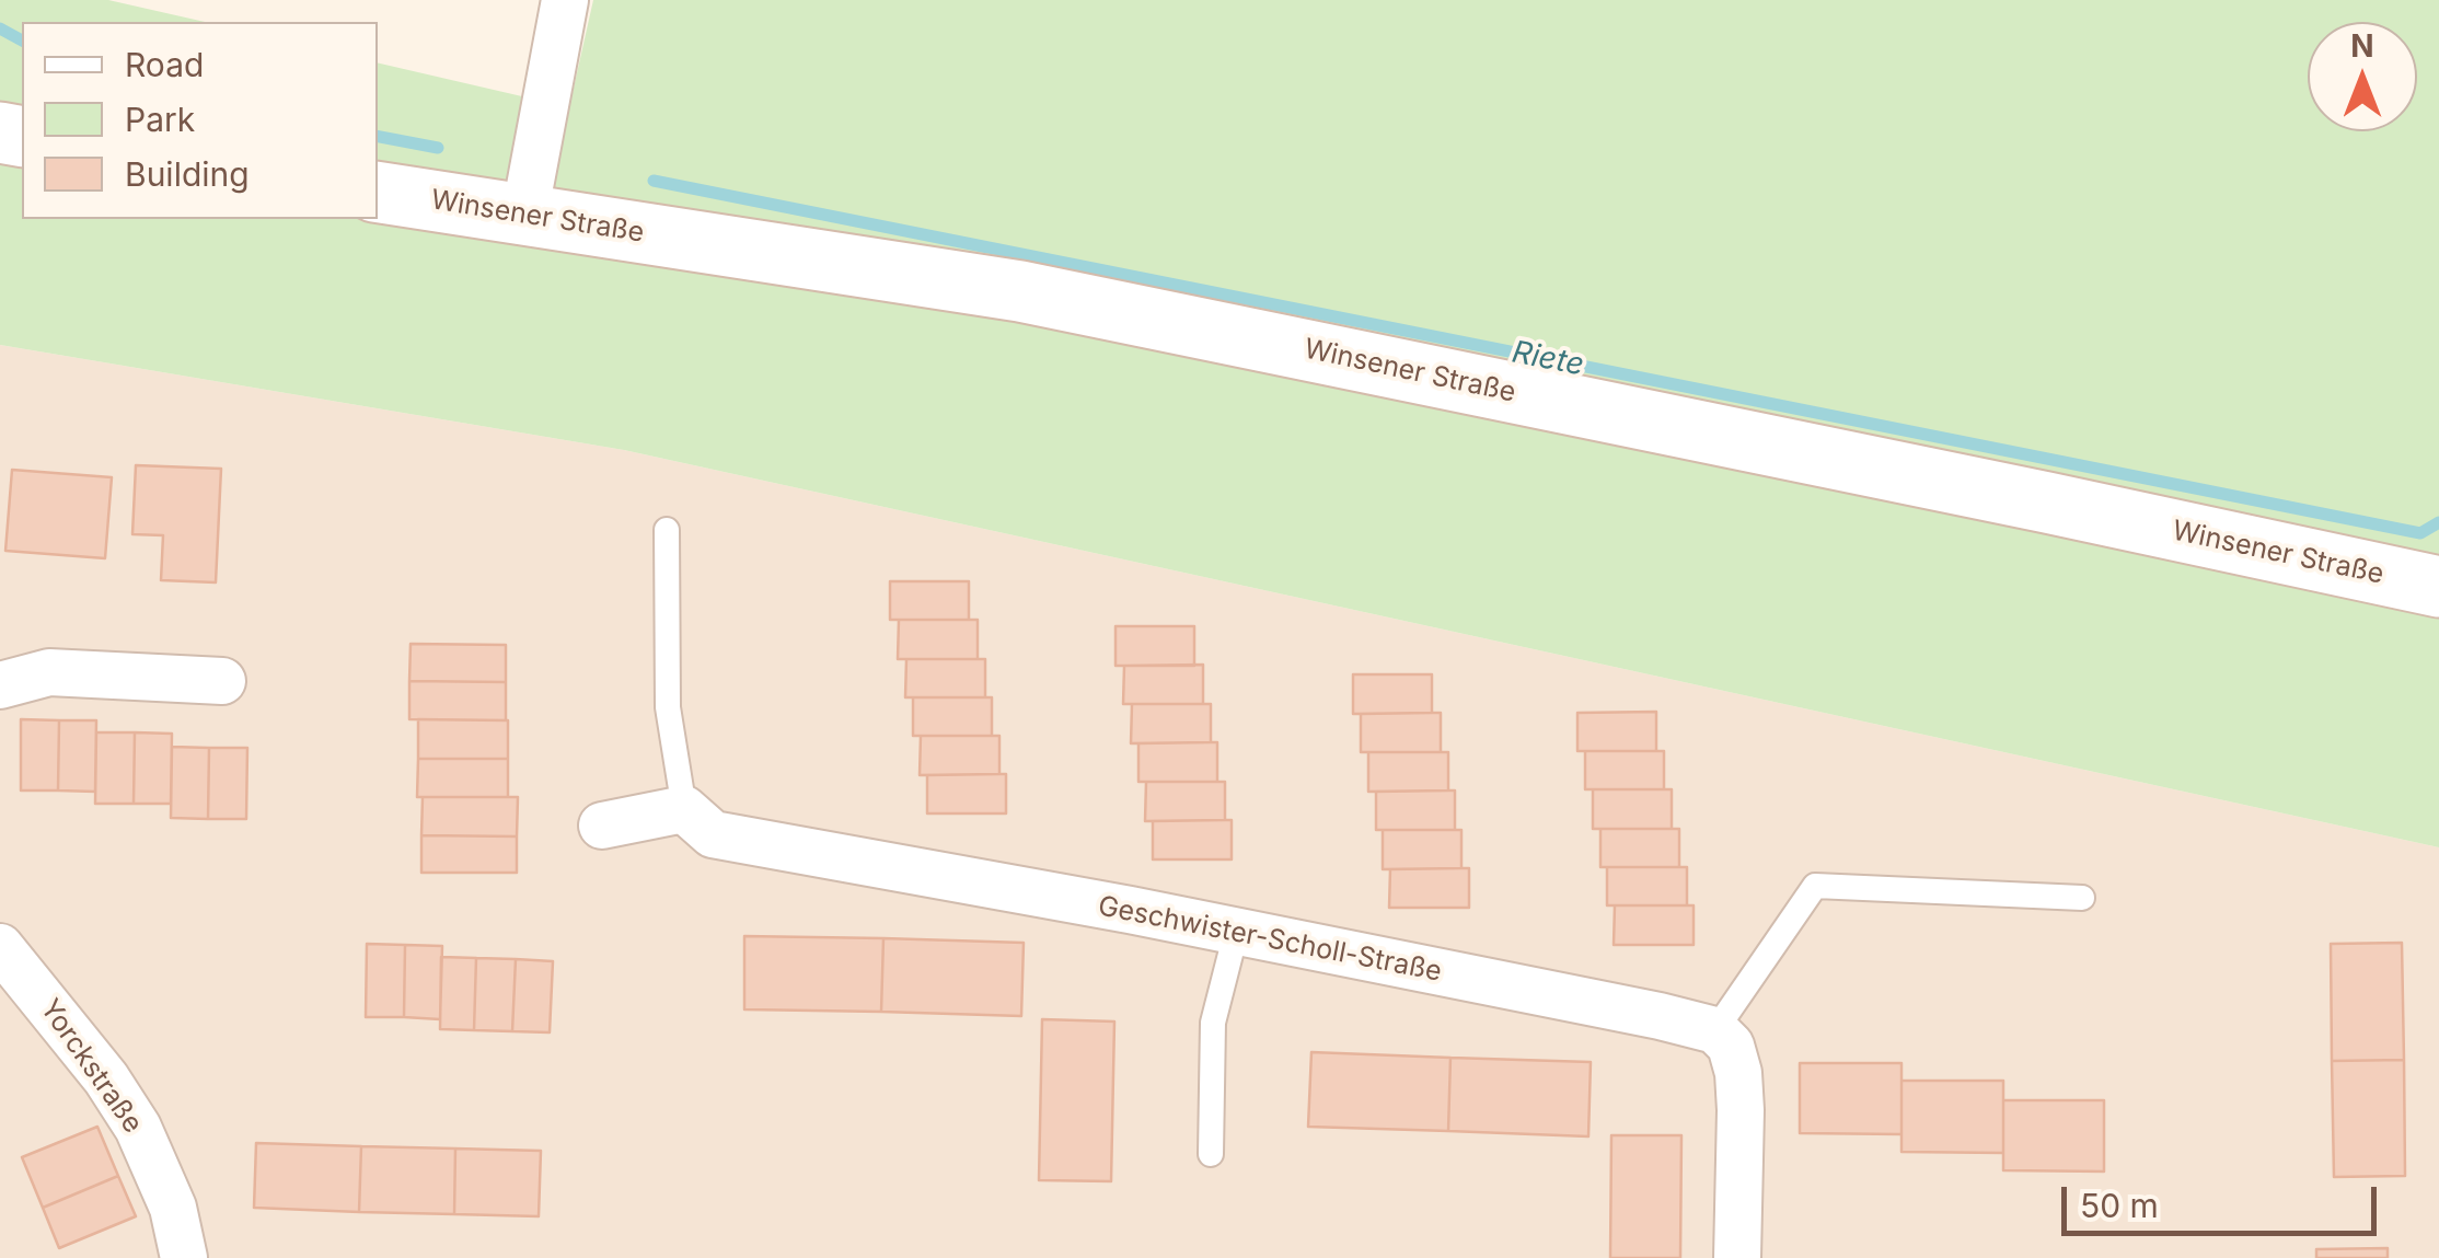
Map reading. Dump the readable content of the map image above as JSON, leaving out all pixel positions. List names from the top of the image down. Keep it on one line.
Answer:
{"streets":{"main road":["Winsener Straße"],"street":["Geschwister-Scholl-Straße","Yorckstraße"]},"water":["Riete"],"legend":["Road","Park","Building"],"scale_bar":"50 m","north":"top"}
